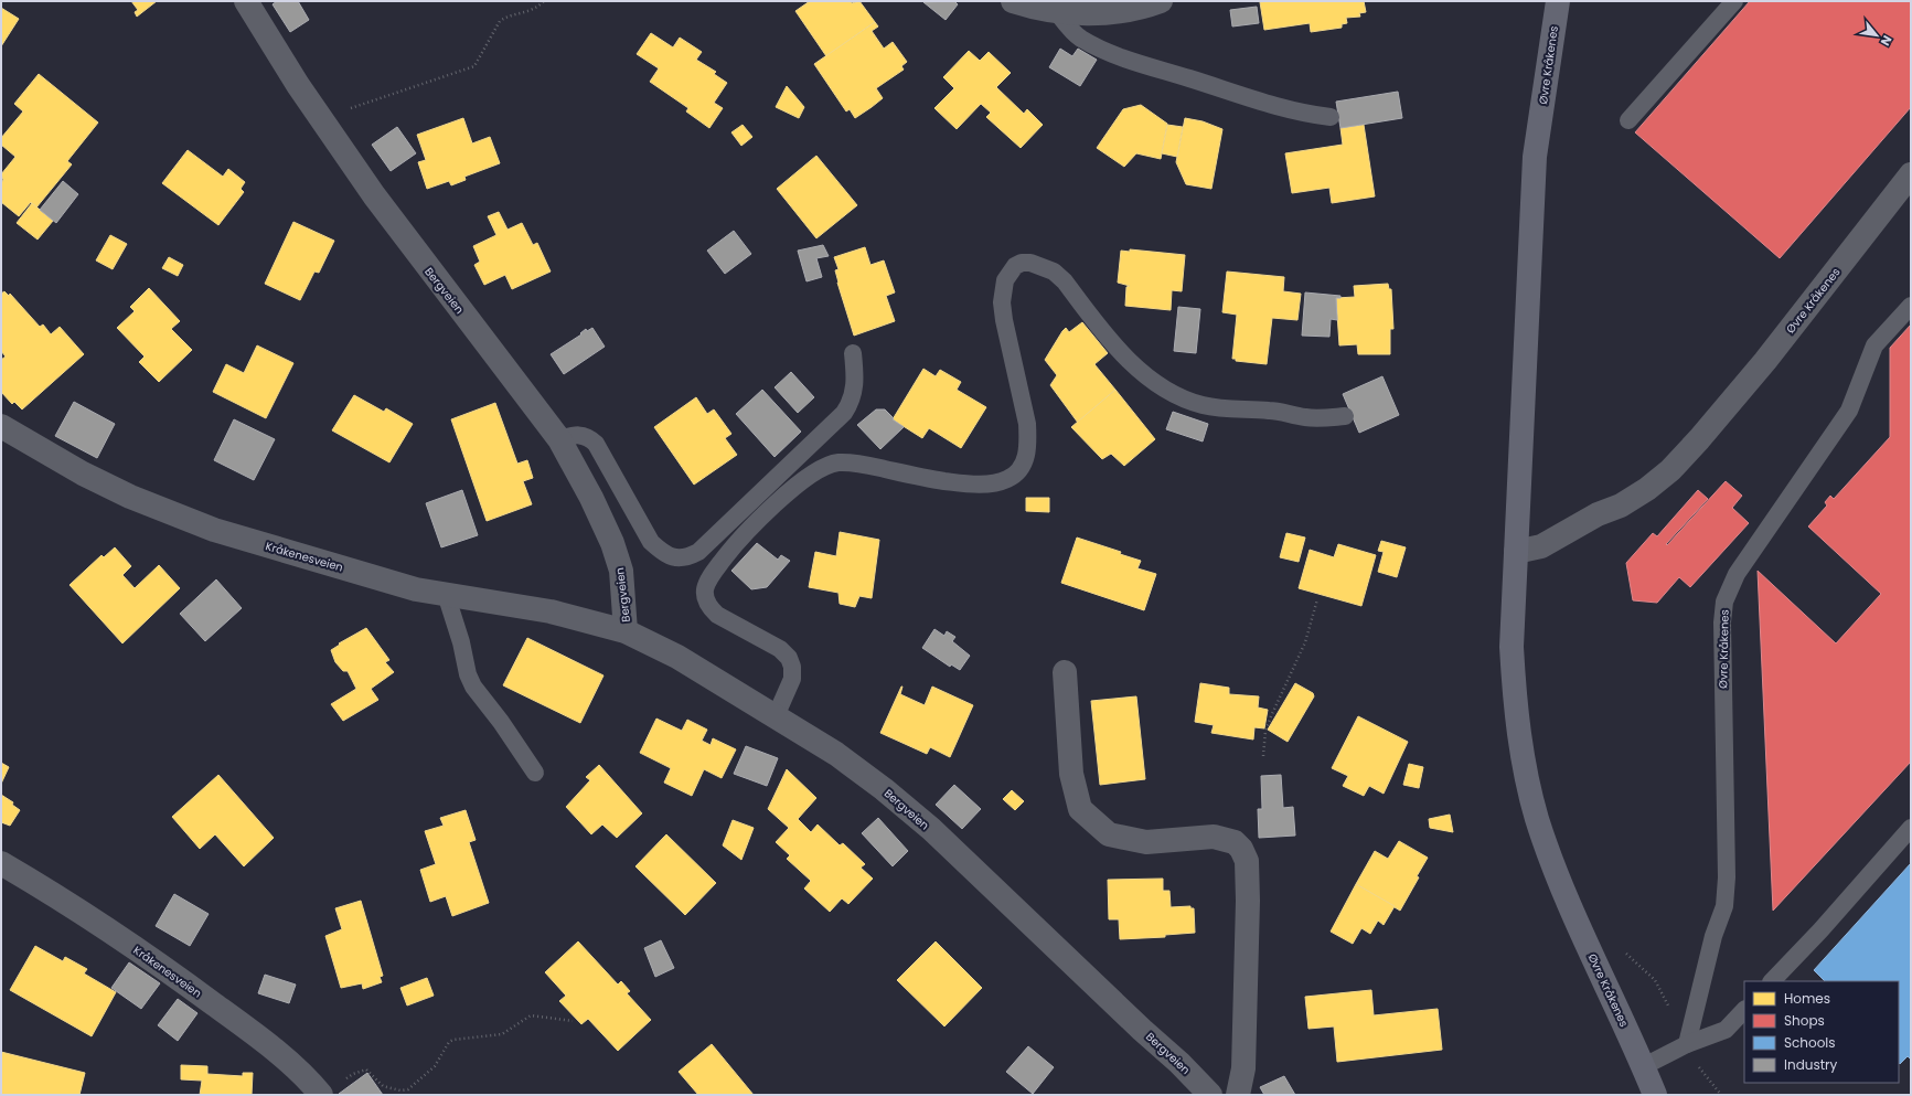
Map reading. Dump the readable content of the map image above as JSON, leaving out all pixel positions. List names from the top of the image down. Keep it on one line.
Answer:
{"streets":{"main road":["Øvre Kråkenes"],"street":["Bergveien","Kråkenesveien"]},"crossings":[["Bergveien","Kråkenesveien"]],"legend":["Homes","Shops","Schools","Industry"],"north":"bottom right"}
